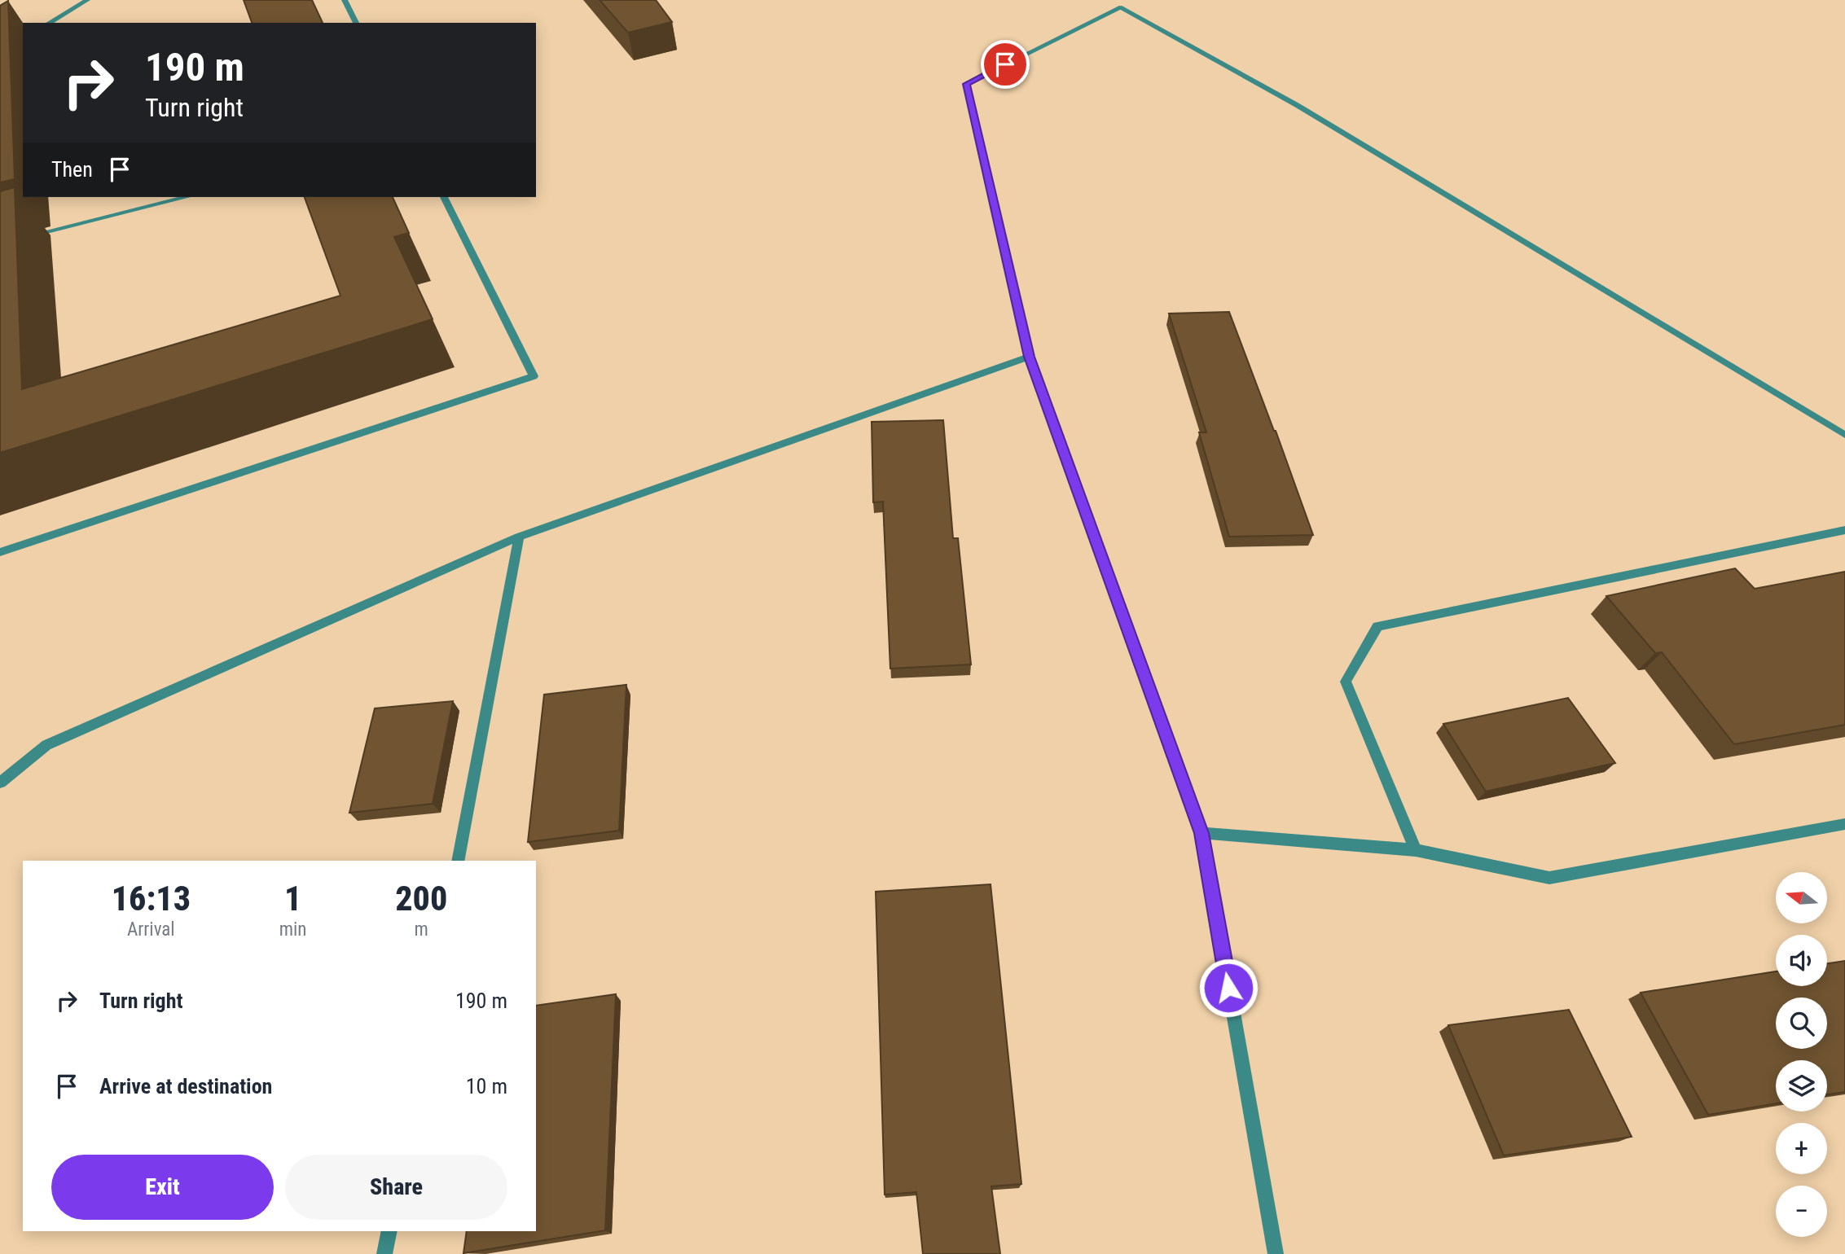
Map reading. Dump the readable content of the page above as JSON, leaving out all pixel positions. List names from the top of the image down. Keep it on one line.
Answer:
{"north":"left","page":{"turn":["190 m","Turn right"],"then":"Then","eta":["16:13","Arrival","1","min","200","m"],"map_buttons":["+","−"],"list":[{"name":"Turn right","value":"190 m"},{"name":"Arrive at destination","value":"10 m"}],"buttons":["Exit","Share"]}}
